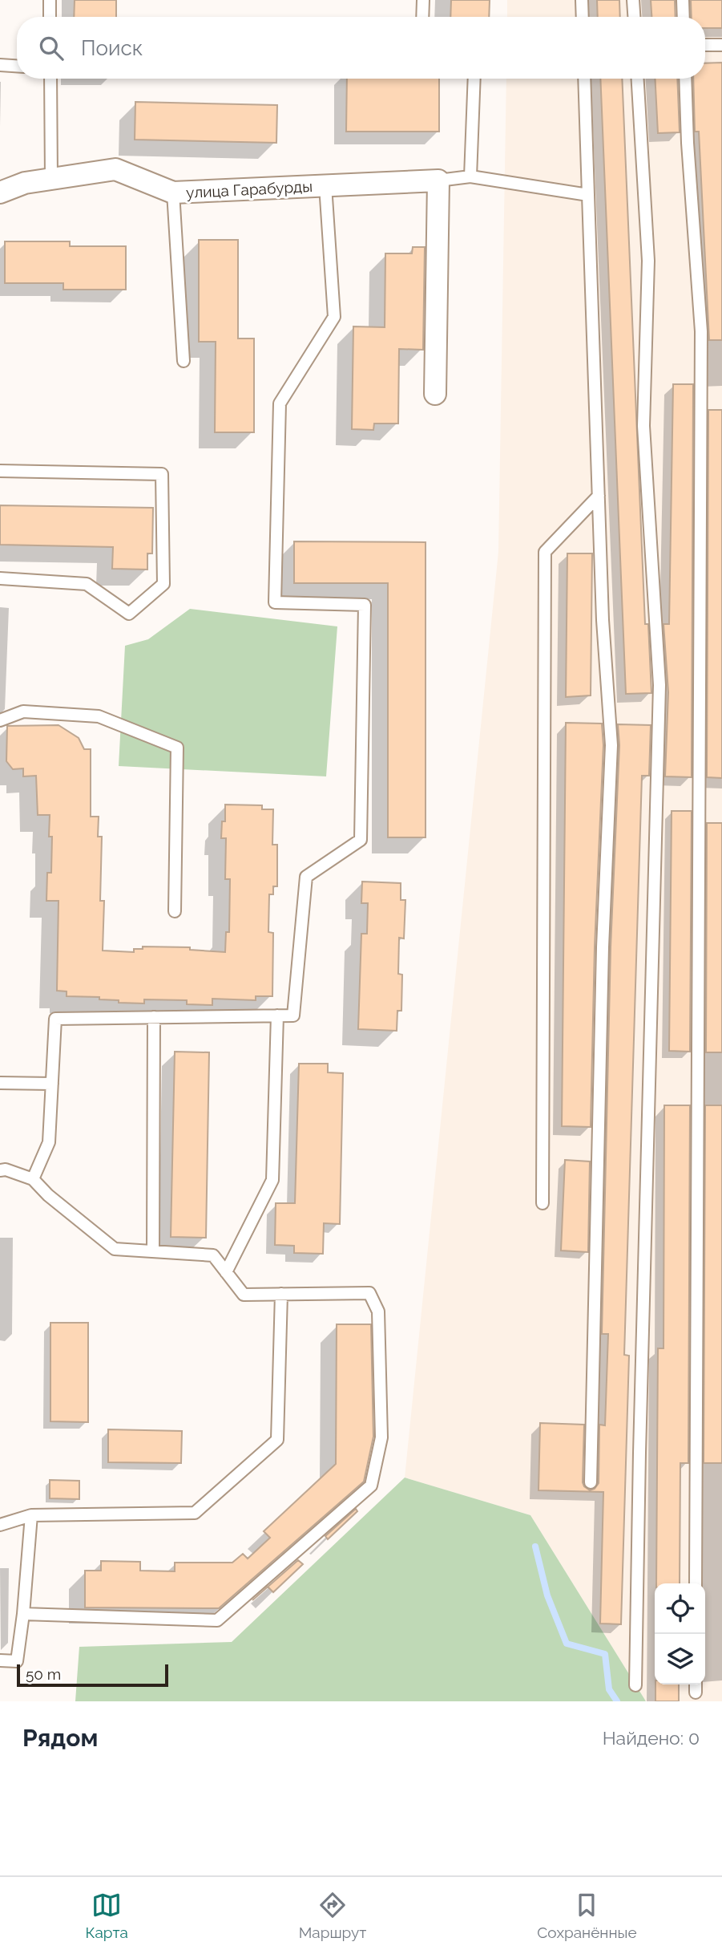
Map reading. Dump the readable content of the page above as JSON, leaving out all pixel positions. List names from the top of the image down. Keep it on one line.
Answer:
{"streets":{"street":["улица Гарабурды"]},"scale_bar":"50 m","page":{"search":"Поиск","scale":"50 m","heading":["Рядом","Найдено: 0"],"nav":["Карта","Маршрут","Сохранённые"]}}
